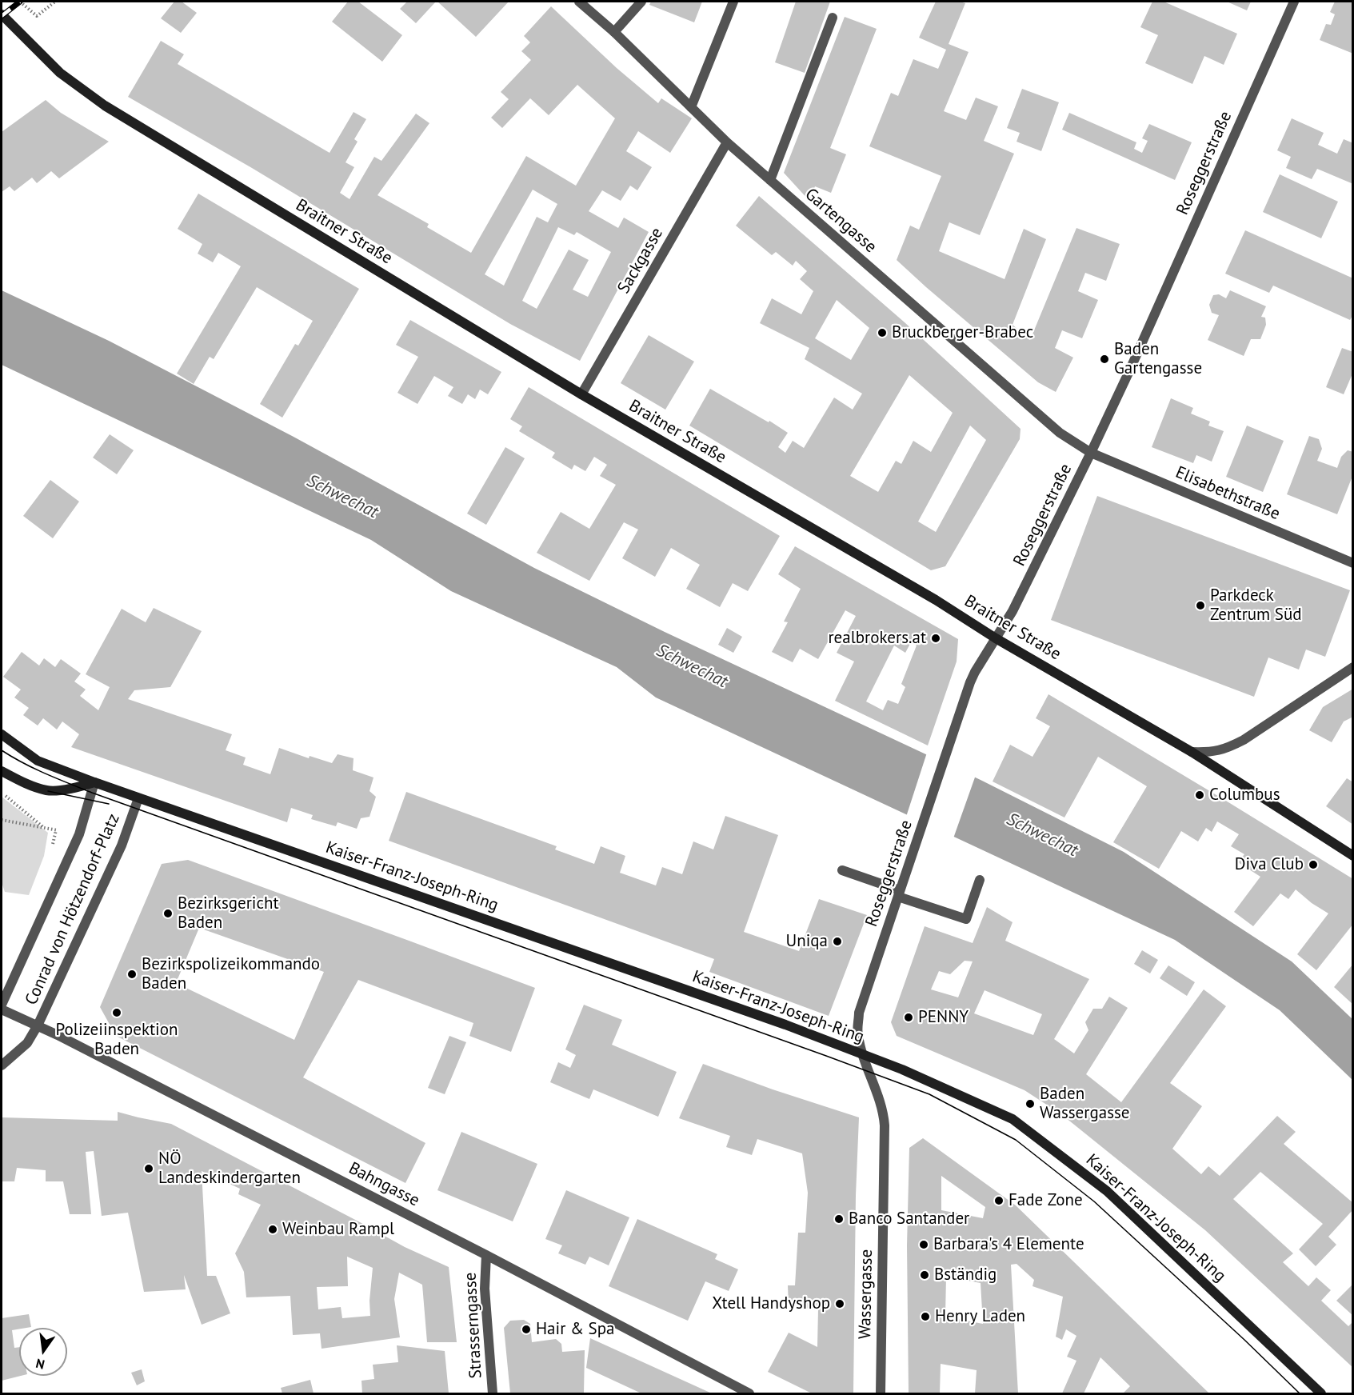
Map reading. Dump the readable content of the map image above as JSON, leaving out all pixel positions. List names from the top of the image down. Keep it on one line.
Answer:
{"streets":{"street":["Roseggerstraße","Gartengasse","Braitner Straße","Sackgasse","Elisabethstraße","Kaiser-Franz-Joseph-Ring","Conrad von Hötzendorf-Platz","Bahngasse","Wassergasse","Strasserngasse"]},"crossings":[["Roseggerstraße","Gartengasse"],["Roseggerstraße","Braitner Straße"],["Roseggerstraße","Elisabethstraße"],["Roseggerstraße","Kaiser-Franz-Joseph-Ring"],["Roseggerstraße","Wassergasse"],["Gartengasse","Sackgasse"],["Gartengasse","Elisabethstraße"],["Braitner Straße","Sackgasse"],["Kaiser-Franz-Joseph-Ring","Conrad von Hötzendorf-Platz"],["Kaiser-Franz-Joseph-Ring","Wassergasse"],["Conrad von Hötzendorf-Platz","Bahngasse"],["Bahngasse","Strasserngasse"]],"water":["Schwechat"],"places":["Bruckberger-Brabec","Baden Gartengasse","Parkdeck Zentrum Süd","realbrokers.at","Columbus","Diva Club","Bezirksgericht Baden","Uniqa","Bezirkspolizeikommando Baden","Polizeiinspektion Baden","PENNY","Baden Wassergasse","NÖ Landeskindergarten","Fade Zone","Banco Santander","Weinbau Rampl","Barbara's 4 Elemente","Bständig","Xtell Handyshop","Henry Laden","Hair & Spa"],"north":"bottom"}
